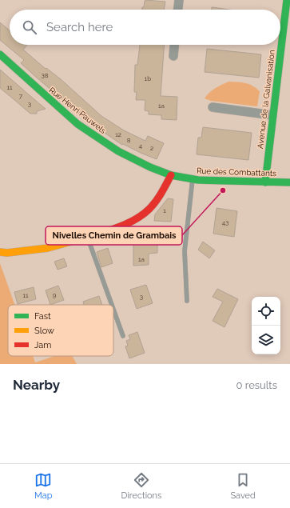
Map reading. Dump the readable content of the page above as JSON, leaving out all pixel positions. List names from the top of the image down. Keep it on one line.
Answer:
{"streets":{"street":["Avenue de la Galvanisation","Rue Henri Pauwels","Rue des Combattants"]},"crossings":[["Avenue de la Galvanisation","Rue des Combattants"],["Rue Henri Pauwels","Rue des Combattants"]],"places":["Nivelles Chemin de Grambais"],"house_numbers":["38","1b","11","7","3","1a","12","8","4","2","1","43","1a","11","9","3"],"legend":["Fast","Slow","Jam"],"page":{"search":"Search here","heading":["Nearby","0 results"],"nav":["Map","Directions","Saved"]}}
